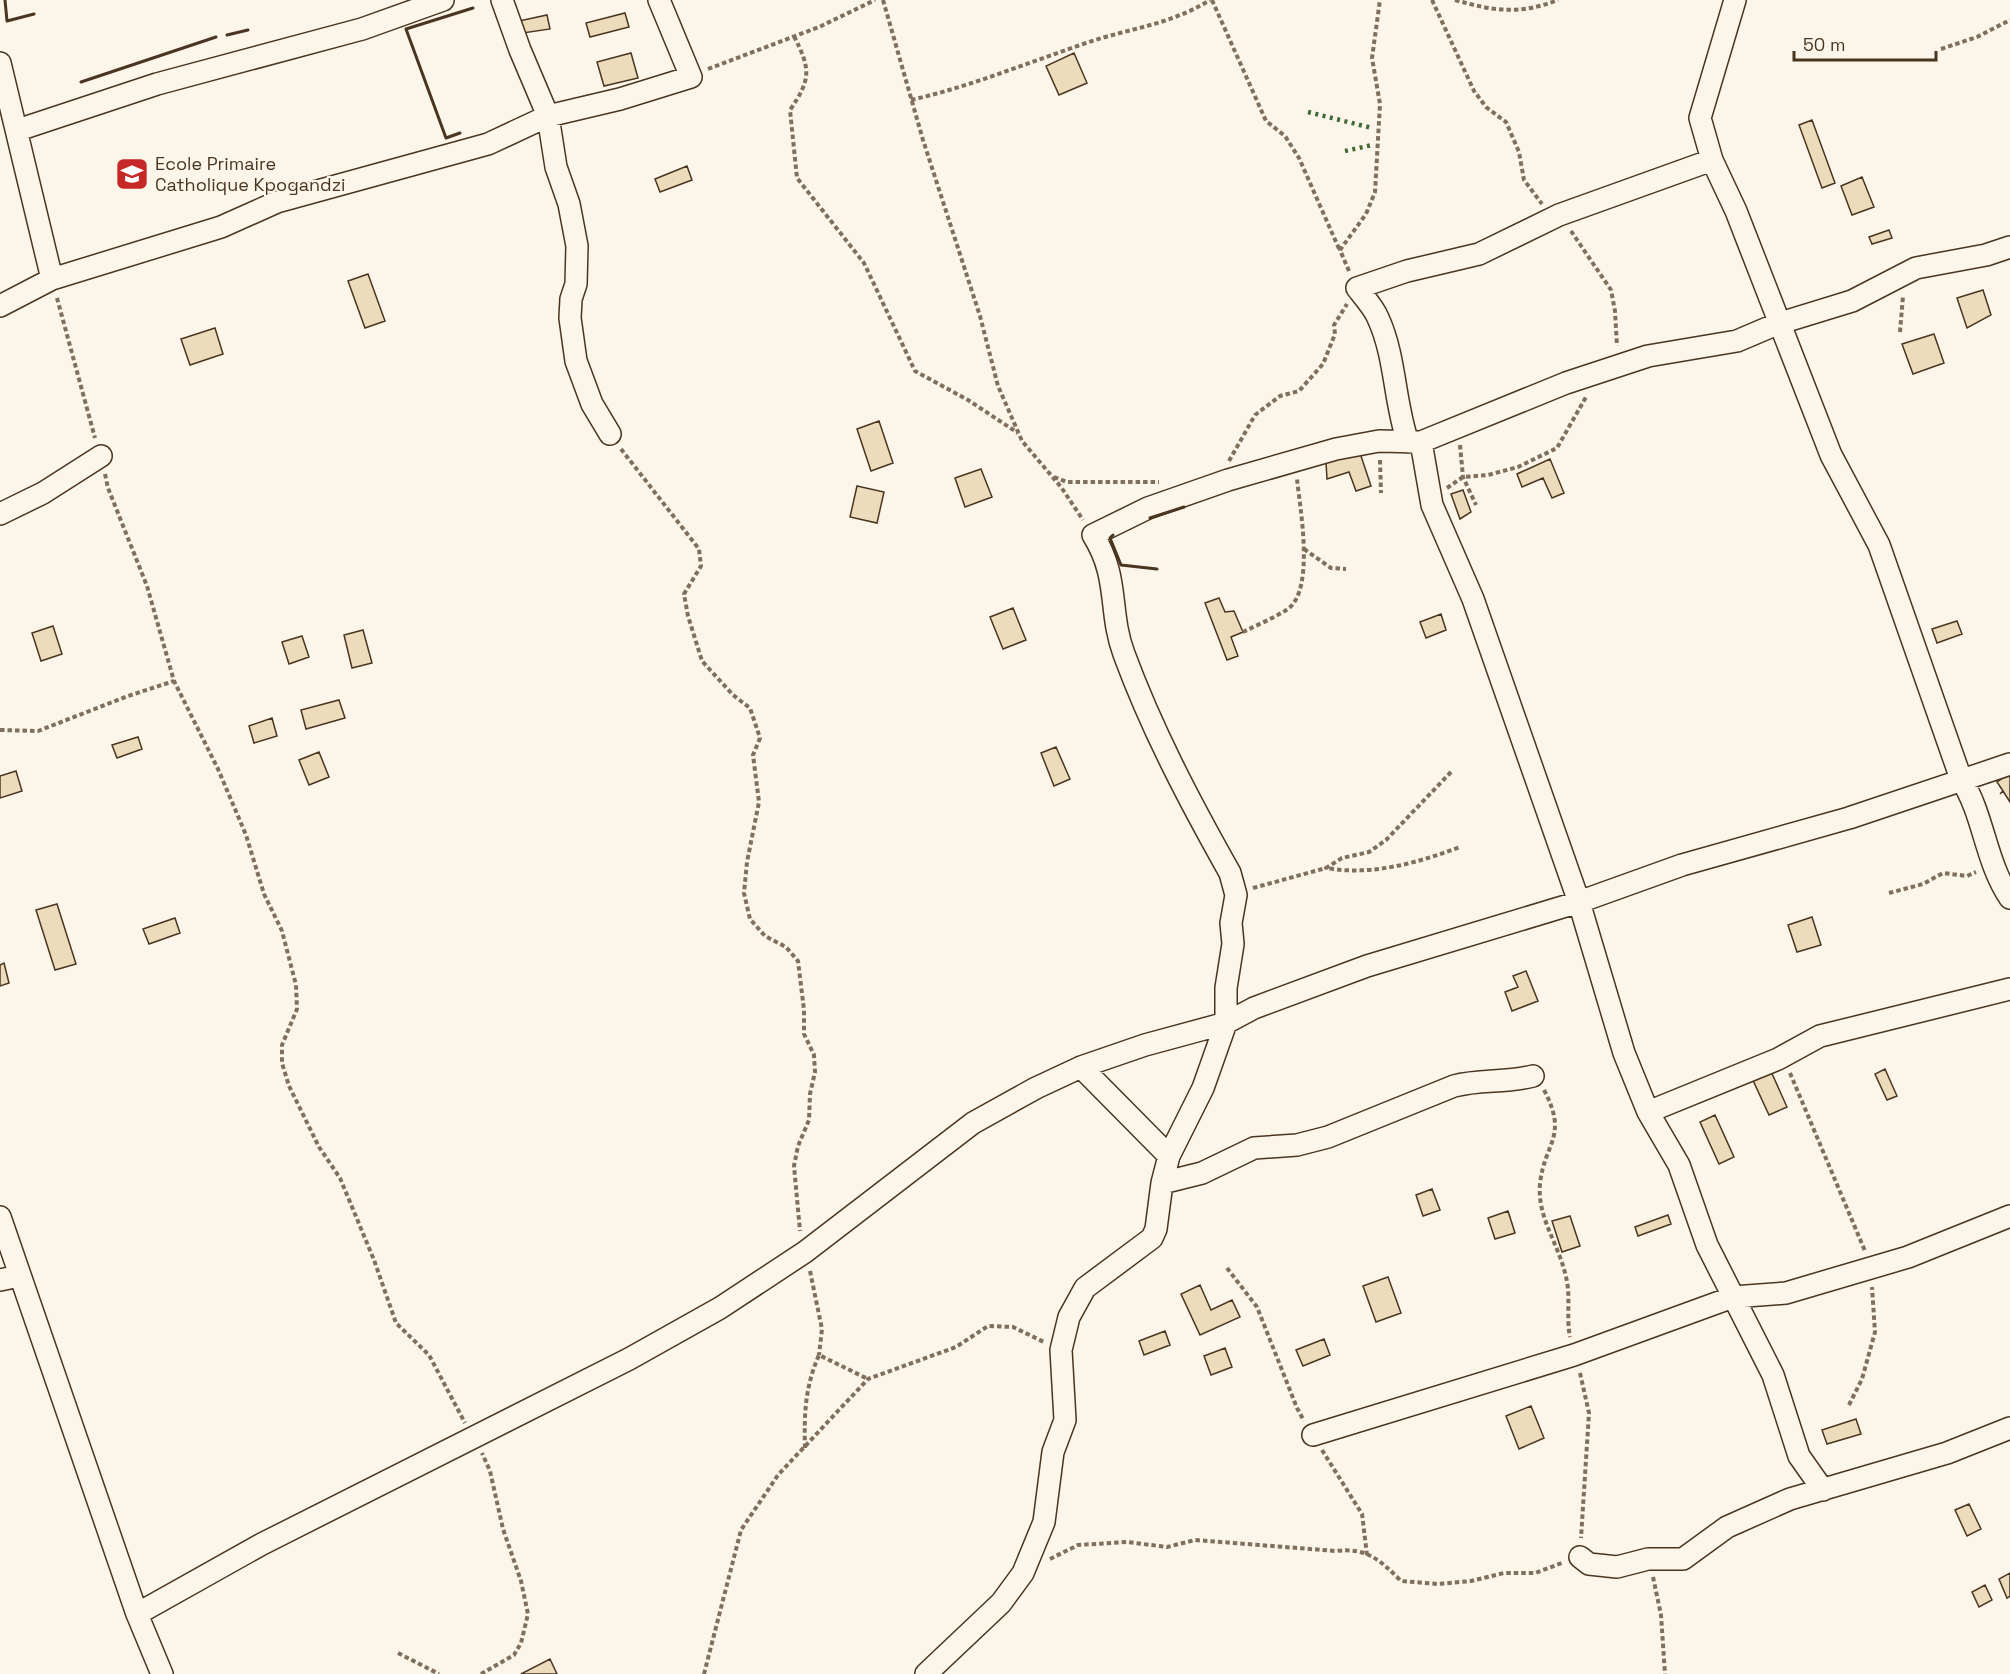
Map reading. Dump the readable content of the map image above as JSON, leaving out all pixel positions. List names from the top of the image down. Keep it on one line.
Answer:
{"places":{"school or university":["Ecole Primaire Catholique Kpogandzi"]},"scale_bar":"50 m"}
